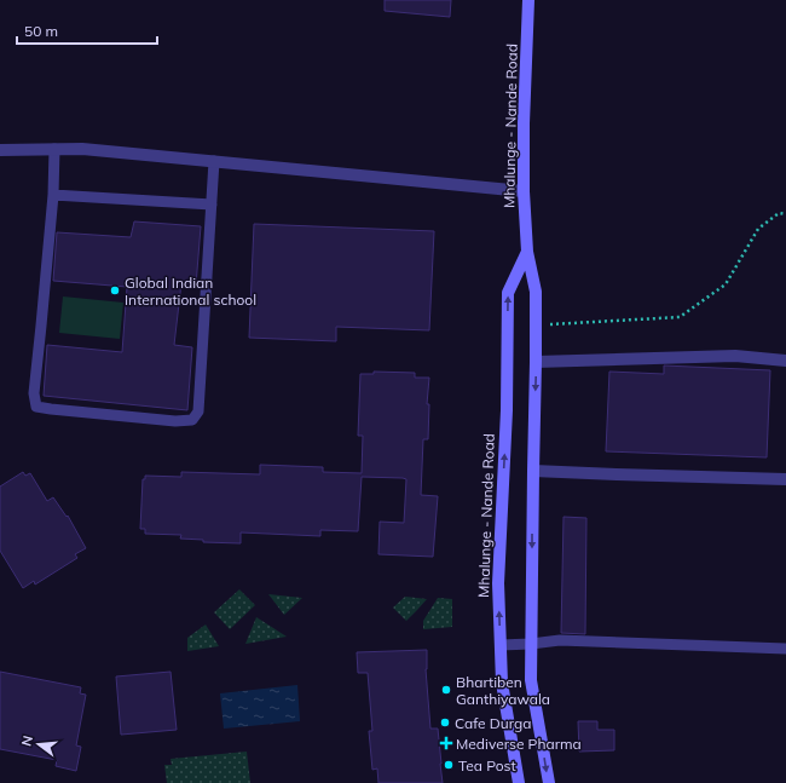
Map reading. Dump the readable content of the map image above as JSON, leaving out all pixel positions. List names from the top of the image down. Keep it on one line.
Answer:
{"streets":{"main road":["Mhalunge - Nande Road"]},"places":{"other":["Global Indian International school","Bhartiben Ganthiyawala","Cafe Durga","Tea Post"],"health":["Mediverse Pharma"]},"scale_bar":"50 m","north":"left"}
